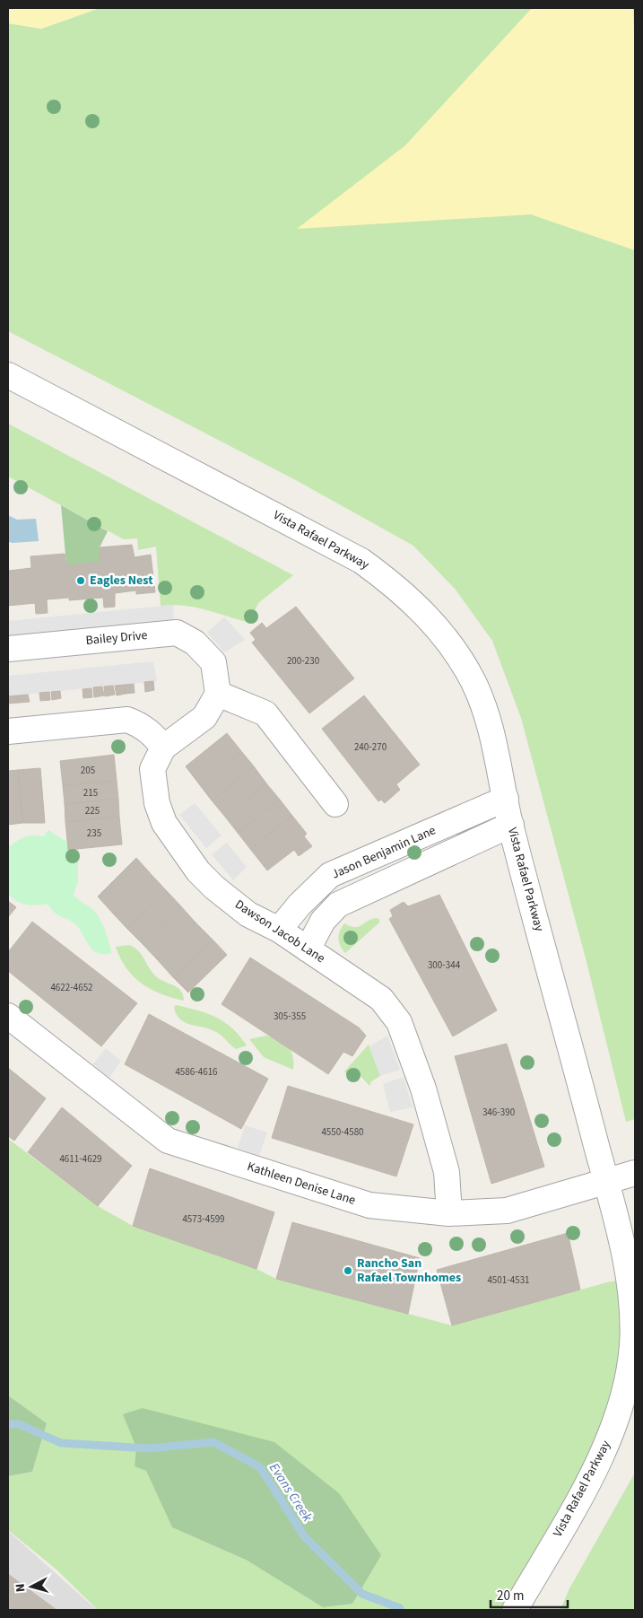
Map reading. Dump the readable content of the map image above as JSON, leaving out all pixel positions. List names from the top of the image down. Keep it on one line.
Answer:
{"streets":{"street":["Vista Rafael Parkway","Bailey Drive","Jason Benjamin Lane","Dawson Jacob Lane","Kathleen Denise Lane"]},"crossings":[["Vista Rafael Parkway","Jason Benjamin Lane"],["Vista Rafael Parkway","Kathleen Denise Lane"],["Bailey Drive","Dawson Jacob Lane"],["Jason Benjamin Lane","Dawson Jacob Lane"],["Dawson Jacob Lane","Kathleen Denise Lane"]],"water":["Evans Creek"],"places":["Eagles Nest","Rancho San Rafael Townhomes"],"house_numbers":["200-230","240-270","205","215","225","235","300-344","4622-4652","305-355","4586-4616","346-390","4550-4580","4611-4629","4573-4599","4501-4531"],"scale_bar":"20 m","north":"left"}
